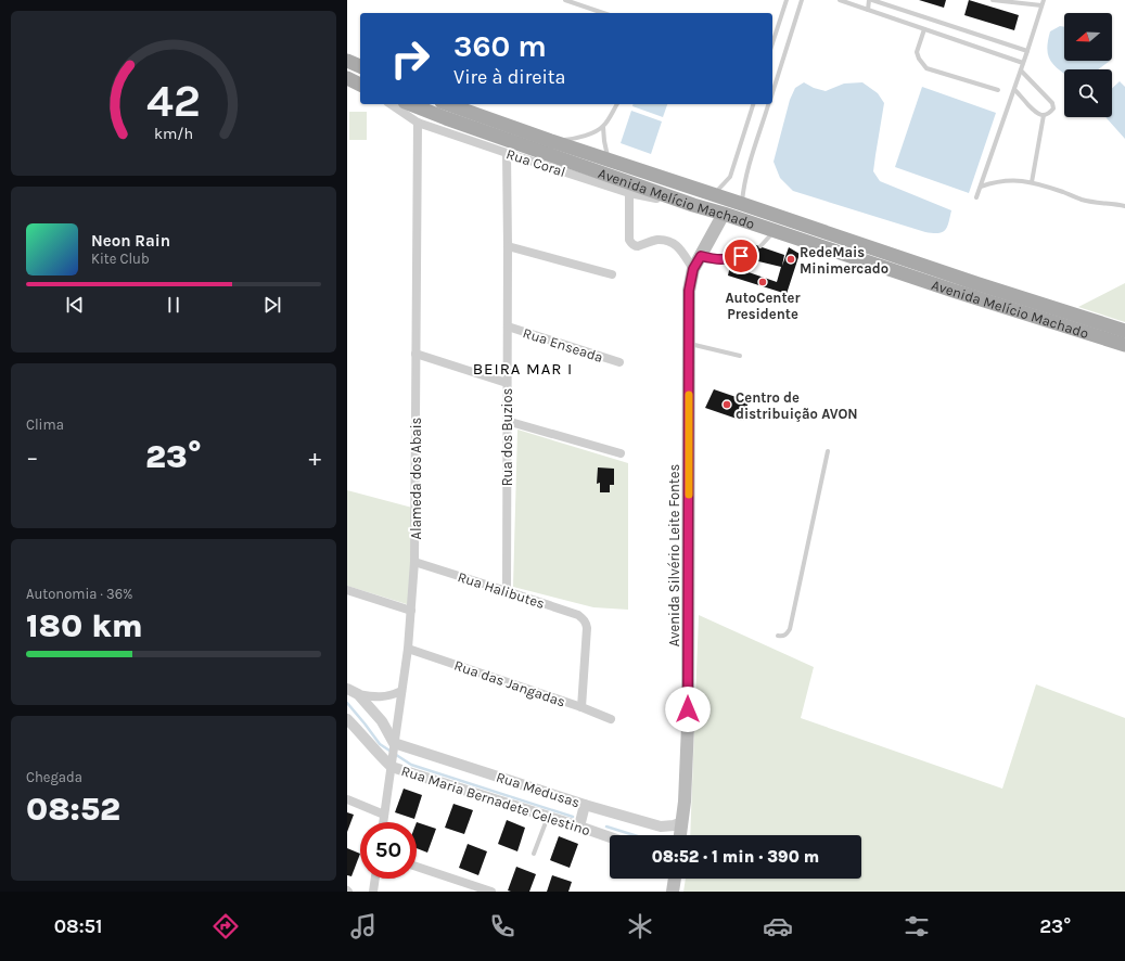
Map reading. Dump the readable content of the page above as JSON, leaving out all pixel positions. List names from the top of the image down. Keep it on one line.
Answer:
{"streets":{"main road":["Avenida Melício Machado","Avenida Silvério Leite Fontes"],"street":["Rua Coral","Rua Enseada","Rua dos Buzios","Alameda dos Abais","Rua Halibutes","Rua das Jangadas","Rua Medusas","Rua Maria Bernadete Celestino"]},"crossings":[["Rua Coral","Avenida Melício Machado"],["Rua Coral","Rua dos Buzios"],["Rua Coral","Alameda dos Abais"],["Avenida Melício Machado","Avenida Silvério Leite Fontes"],["Rua Enseada","Rua dos Buzios"],["Rua dos Buzios","Rua Halibutes"],["Alameda dos Abais","Rua Halibutes"],["Alameda dos Abais","Rua das Jangadas"],["Alameda dos Abais","Rua Medusas"],["Alameda dos Abais","Rua Maria Bernadete Celestino"],["Avenida Silvério Leite Fontes","Rua Medusas"],["Rua Halibutes","Rua das Jangadas"]],"districts":["BEIRA MAR I"],"places":["RedeMais Minimercado","AutoCenter Presidente","Centro de distribuição AVON"],"north":"left","page":{"turn":["360 m","Vire à direita"],"song":["Neon Rain","Kite Club"],"tile":["Clima",["Autonomia · 36%","180 km"],["Chegada","08:52"]],"heat":["−","23°","+"],"limit":"50","trip":"08:52 · 1 min · 390 m","tabs":["08:51","23°"],"gauge":["42","km/h"]}}
